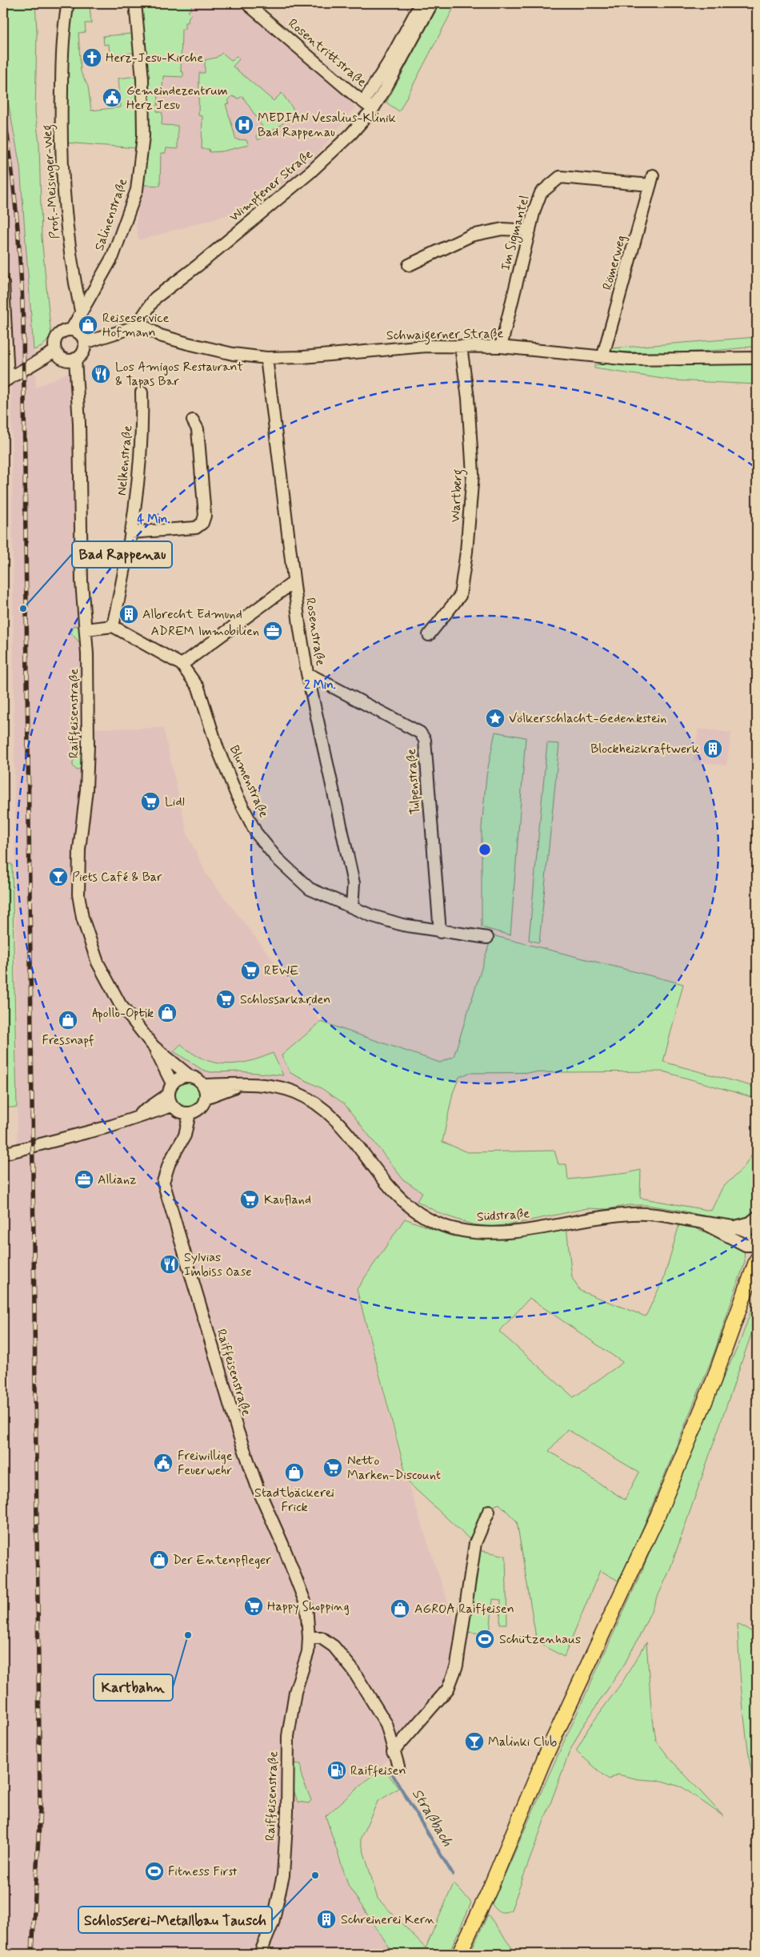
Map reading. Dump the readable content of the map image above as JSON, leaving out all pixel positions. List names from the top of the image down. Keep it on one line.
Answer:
{"streets":{"street":["Rosentrittstraße","Prof.-Meisinger-Weg","Wimpfener Straße","Salinenstraße","Im Sigmantel","Römerweg","Schwaigerner Straße","Nelkenstraße","Wartberg","Rosenstraße","Raiffeisenstraße","Blumenstraße","Tulpenstraße","Südstraße"]},"crossings":[["Rosentrittstraße","Wimpfener Straße"],["Prof.-Meisinger-Weg","Salinenstraße"],["Wimpfener Straße","Salinenstraße"],["Wimpfener Straße","Schwaigerner Straße"],["Wimpfener Straße","Raiffeisenstraße"],["Salinenstraße","Raiffeisenstraße"],["Im Sigmantel","Römerweg"],["Im Sigmantel","Schwaigerner Straße"],["Römerweg","Schwaigerner Straße"],["Schwaigerner Straße","Wartberg"],["Schwaigerner Straße","Rosenstraße"],["Nelkenstraße","Blumenstraße"],["Rosenstraße","Blumenstraße"],["Rosenstraße","Tulpenstraße"],["Raiffeisenstraße","Südstraße"],["Blumenstraße","Tulpenstraße"]],"water":["Straßbach"],"places":{"church":["Herz-Jesu-Kirche"],"public building":["Gemeindezentrum Herz Jesu","Freiwillige Feuerwehr"],"hospital":["MEDIAN Vesalius-Klinik Bad Rappenau"],"shop":["Reiseservice Hofmann","Apollo-Optik","Fressnapf","Stadtbäckerei Frick","Der Entenpfleger","AGROA Raiffeisen"],"restaurant":["Los Amigos Restaurant & Tapas Bar","Sylvias Imbiss Oase"],"other":["Bad Rappenau","Kartbahn","Schlosserei-Metallbau Tausch"],"building":["Albrecht Edmund","Blockheizkraftwerk","Schreinerei Kern"],"office":["ADREM Immobilien","Allianz"],"place":["Völkerschlacht-Gedenkstein"],"supermarket":["Lidl","REWE","Schlossarkarden","Kaufland","Netto Marken-Discount","Happy Shopping"],"bar":["Piets Café & Bar","Malinki Club"],"sports":["Schützenhaus","Fitness First"],"fuel station":["Raiffeisen"]},"rings":["4 Min.","2 Min."]}
